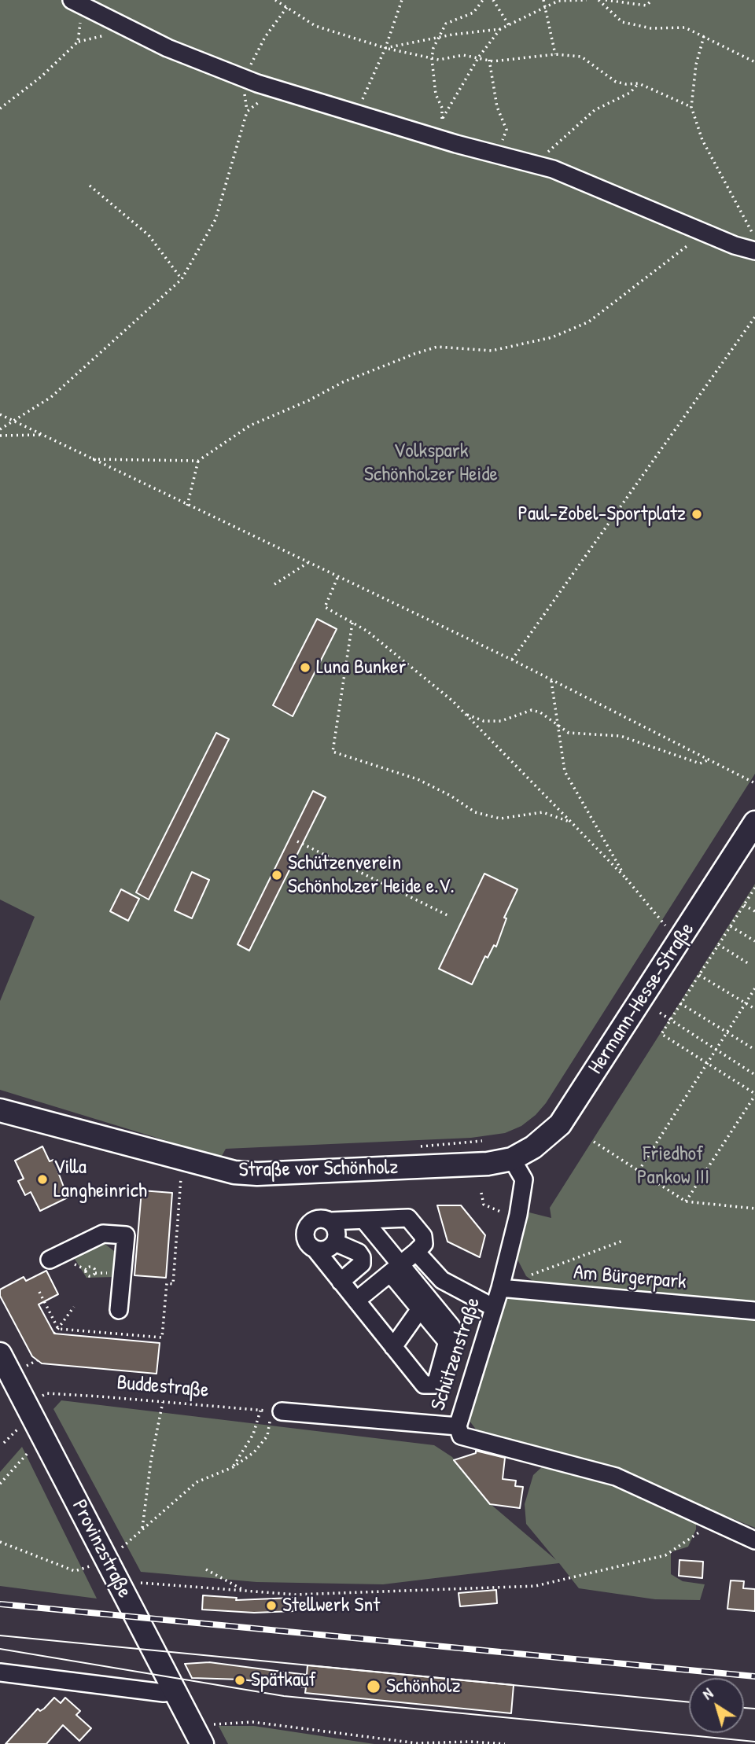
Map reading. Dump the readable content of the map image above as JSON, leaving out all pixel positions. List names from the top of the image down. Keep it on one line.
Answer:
{"streets":{"main road":["Hermann-Hesse-Straße","Straße vor Schönholz","Provinzstraße"],"street":["Am Bürgerpark","Schützenstraße"],"path":["Buddestraße"]},"crossings":[["Hermann-Hesse-Straße","Straße vor Schönholz"],["Hermann-Hesse-Straße","Schützenstraße"],["Straße vor Schönholz","Schützenstraße"],["Am Bürgerpark","Schützenstraße"],["Schützenstraße","Buddestraße"]],"parks":["Volkspark Schönholzer Heide","Friedhof Pankow III"],"places":["Paul-Zobel-Sportplatz","Luna Bunker","Schützenverein Schönholzer Heide e.V.","Villa Langheinrich","Stellwerk Snt","Spätkauf","Schönholz"],"north":"top left"}
